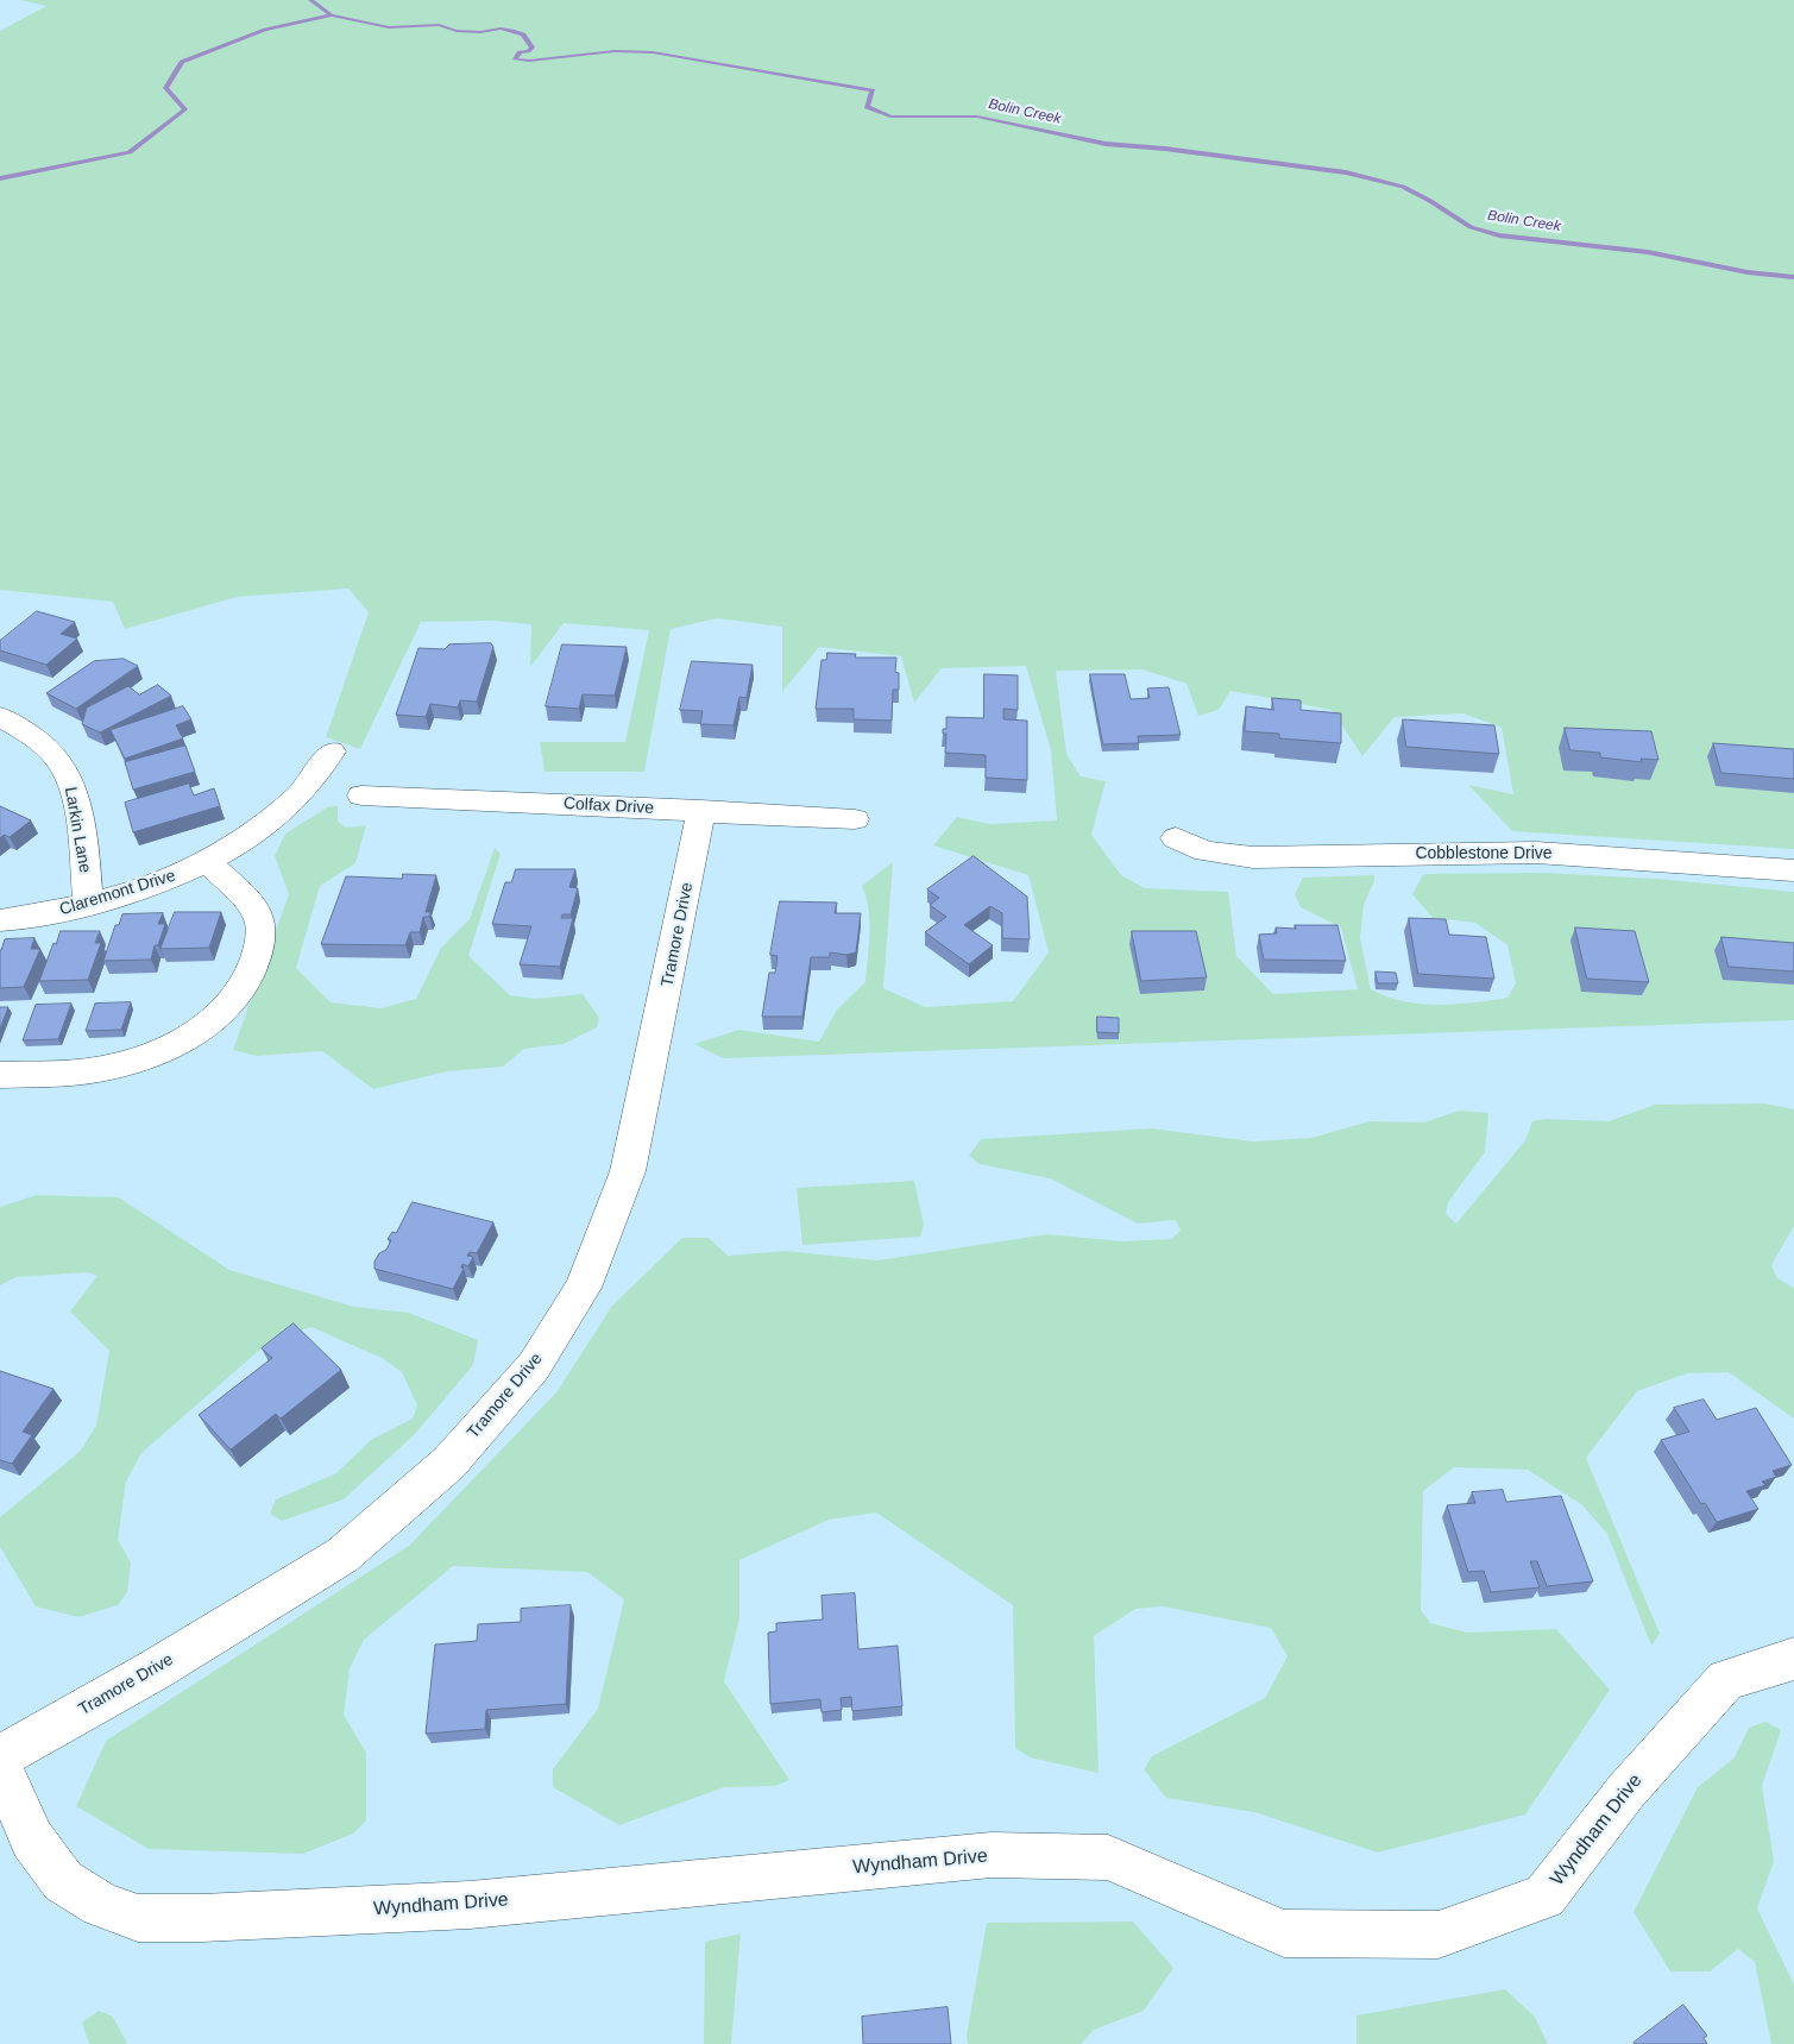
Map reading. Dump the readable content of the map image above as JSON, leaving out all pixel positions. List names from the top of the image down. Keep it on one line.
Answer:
{"streets":{"street":["Colfax Drive","Larkin Lane","Cobblestone Drive","Claremont Drive","Tramore Drive","Wyndham Drive"]},"crossings":[["Colfax Drive","Tramore Drive"],["Larkin Lane","Claremont Drive"]],"water":["Bolin Creek"]}
